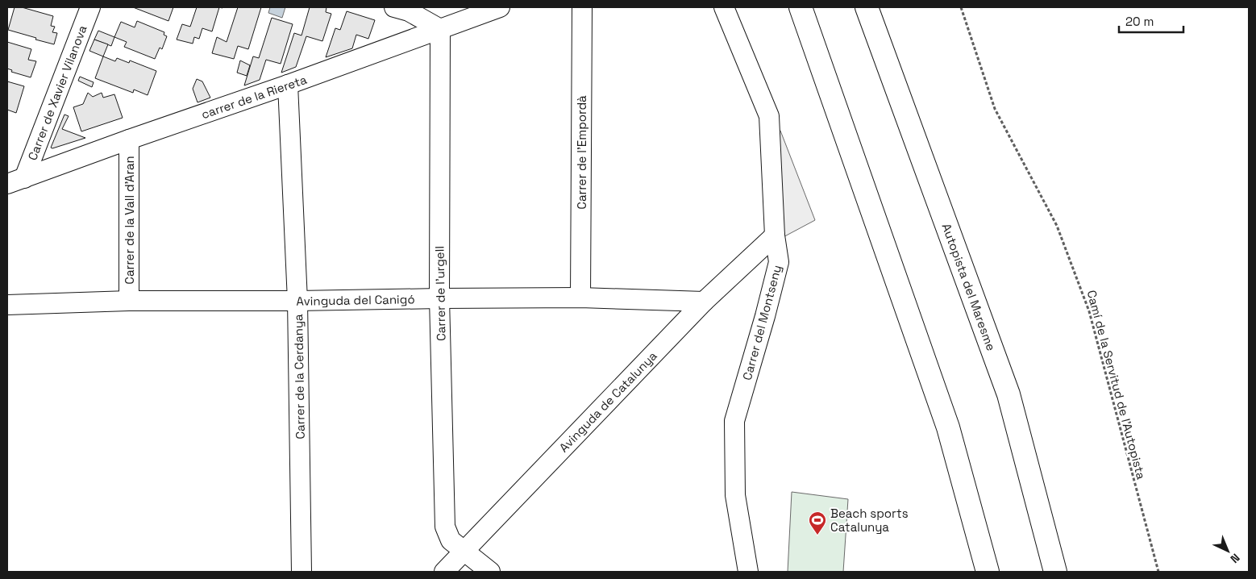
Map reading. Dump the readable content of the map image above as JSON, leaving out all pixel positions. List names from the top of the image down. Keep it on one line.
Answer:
{"streets":{"highway":["Autopista del Maresme"],"street":["Carrer de Xavier Vilanova","carrer de la Riereta","Carrer de l'Empordà","Carrer de la Vall d'Aran","Carrer de l'urgell","Avinguda del Canigó","Carrer del Montseny","Carrer de la Cerdanya","Avinguda de Catalunya"],"path":["Camí de la Servitud de l'Autopista"]},"crossings":[["Carrer de Xavier Vilanova","carrer de la Riereta"],["carrer de la Riereta","Carrer de la Vall d'Aran"],["carrer de la Riereta","Carrer de l'urgell"],["carrer de la Riereta","Carrer de la Cerdanya"],["Carrer de l'Empordà","Avinguda del Canigó"],["Carrer de la Vall d'Aran","Avinguda del Canigó"],["Carrer de l'urgell","Avinguda del Canigó"],["Carrer de l'urgell","Avinguda de Catalunya"],["Avinguda del Canigó","Carrer de la Cerdanya"],["Avinguda del Canigó","Avinguda de Catalunya"],["Carrer del Montseny","Avinguda de Catalunya"]],"places":{"sports":["Beach sports Catalunya"]},"scale_bar":"20 m","north":"bottom right"}
